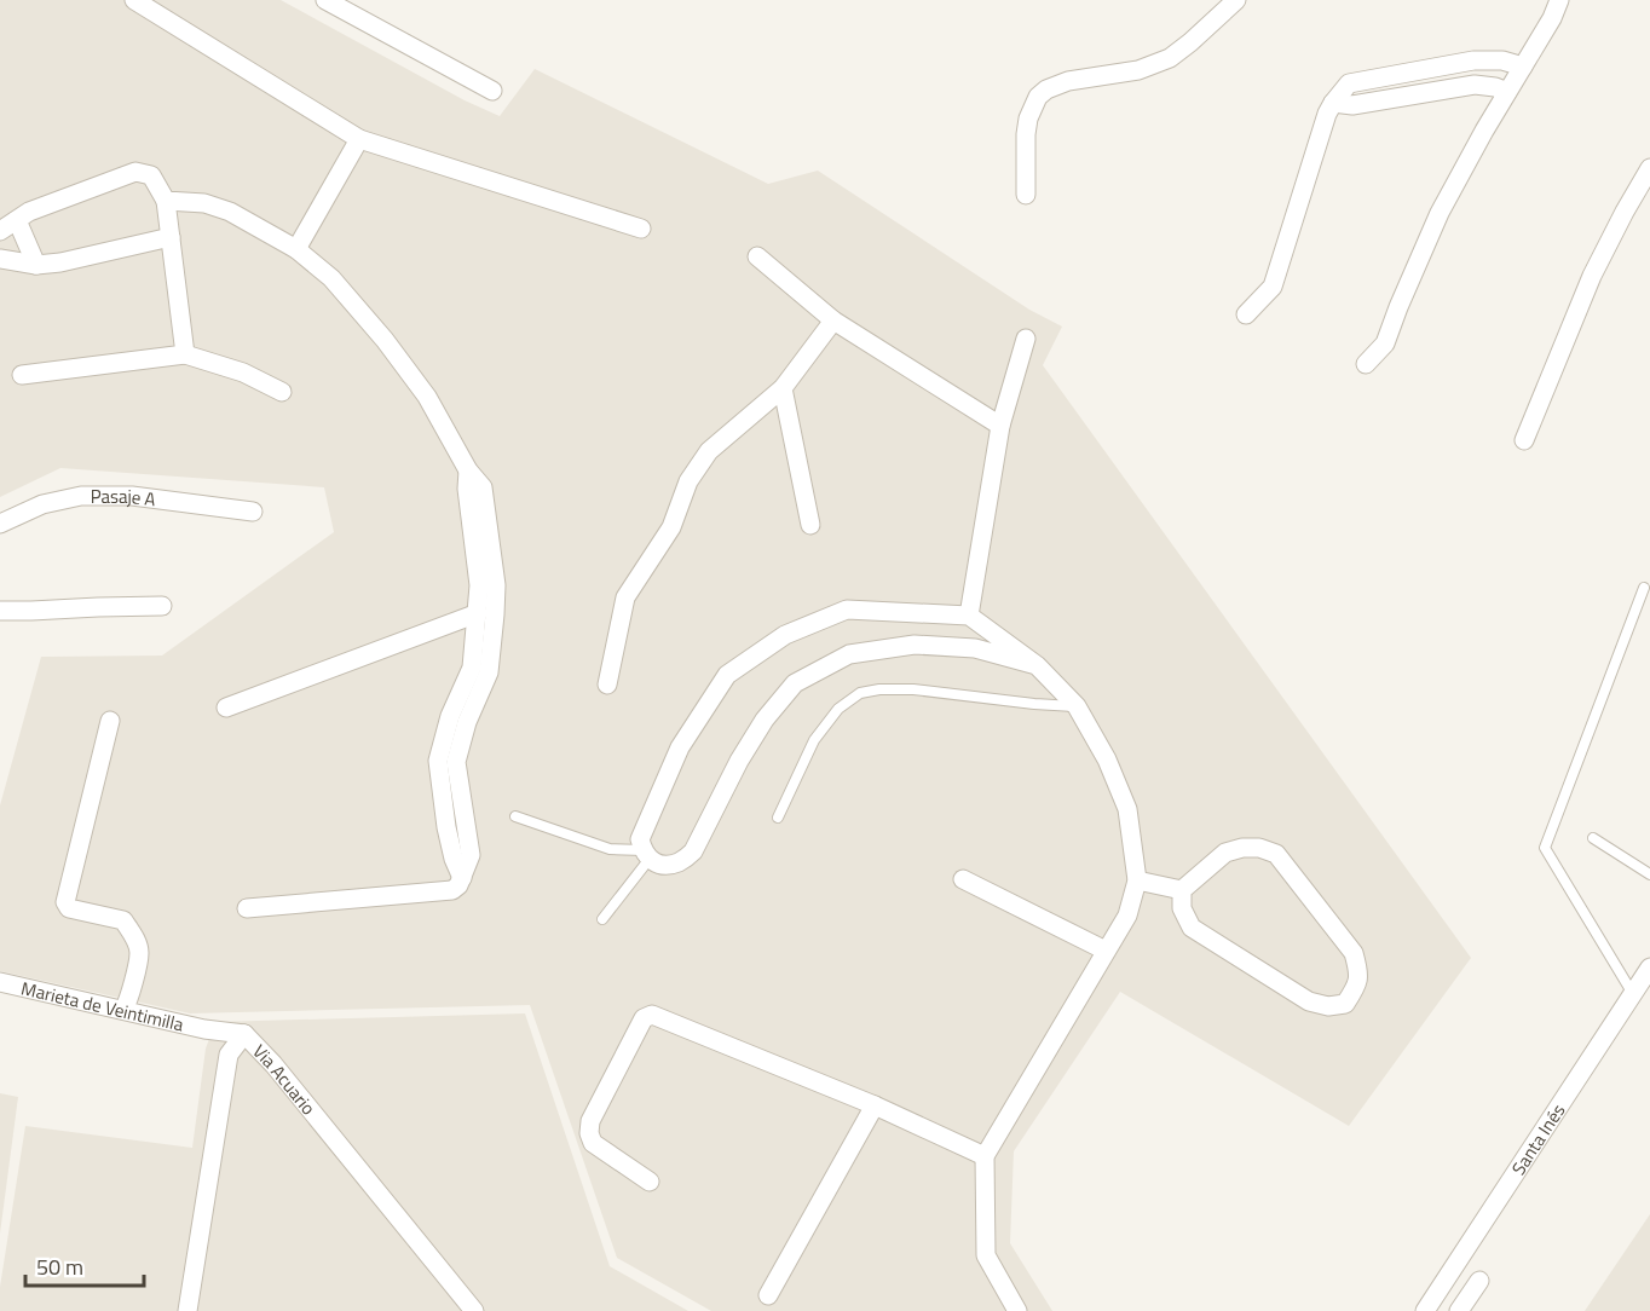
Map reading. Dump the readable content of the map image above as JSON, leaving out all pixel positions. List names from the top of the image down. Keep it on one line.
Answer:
{"streets":{"street":["Pasaje A","Marieta de Veintimilla","Via Acuario","Santa Inés"]},"crossings":[["Marieta de Veintimilla","Via Acuario"]],"scale_bar":"50 m"}
